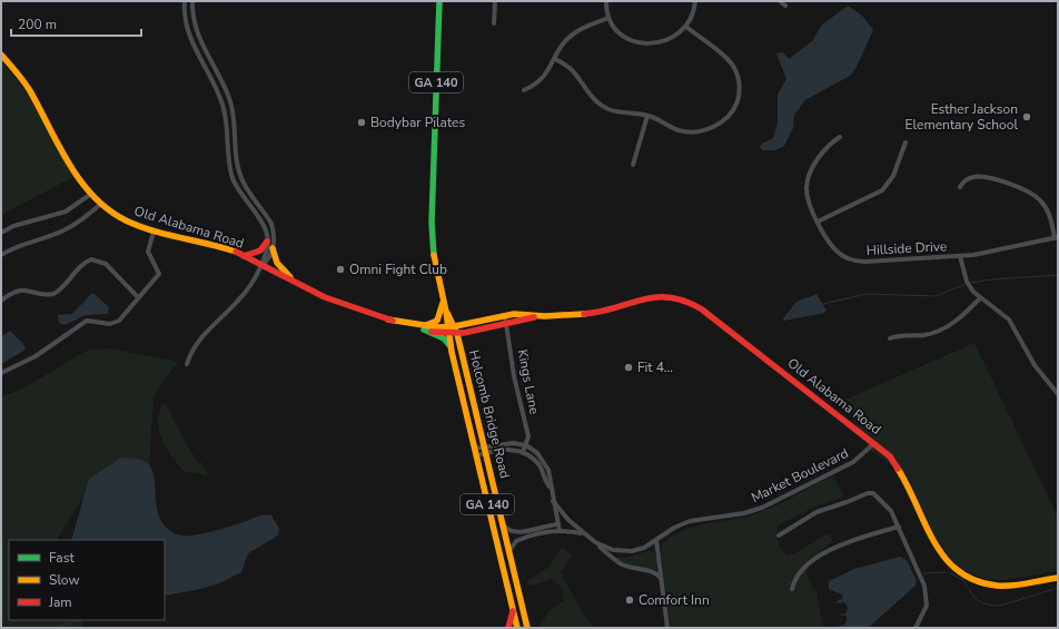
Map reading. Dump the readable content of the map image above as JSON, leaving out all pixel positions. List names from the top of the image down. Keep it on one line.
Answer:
{"streets":{"main road":["GA 140","Old Alabama Road","Holcomb Bridge Road"],"street":["Hillside Drive","Kings Lane","Market Boulevard"]},"crossings":[["Old Alabama Road","Kings Lane"],["Old Alabama Road","Holcomb Bridge Road"],["Old Alabama Road","Market Boulevard"],["Kings Lane","Market Boulevard"]],"places":["Esther Jackson Elementary School","Bodybar Pilates","Omni Fight Club","Fit 4...","Comfort Inn"],"legend":["Fast","Slow","Jam"],"scale_bar":"200 m"}
